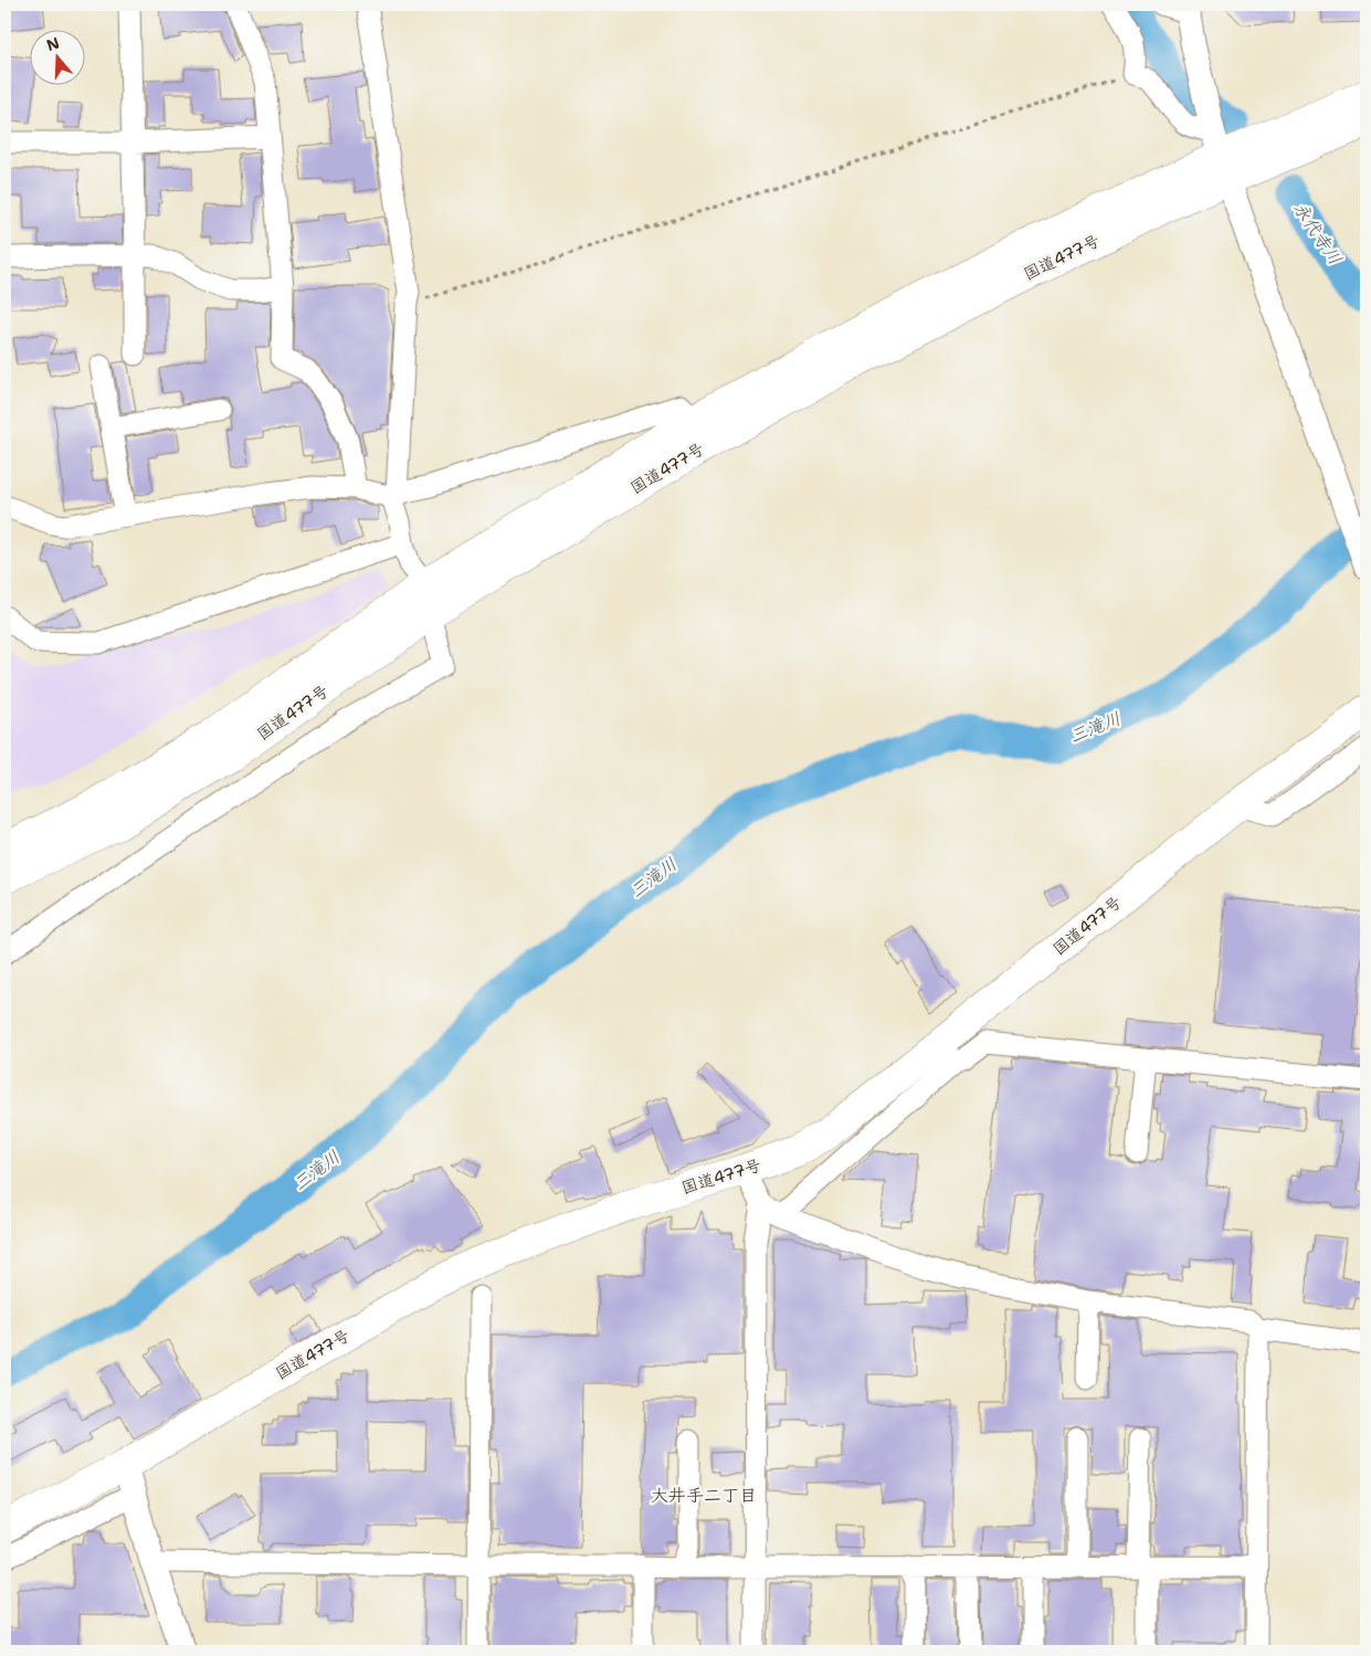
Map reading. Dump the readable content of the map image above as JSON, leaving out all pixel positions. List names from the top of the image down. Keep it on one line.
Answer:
{"streets":{"highway":["国道477号"]},"districts":["大井手二丁目"],"water":["永代寺川","三滝川"],"north":"top"}
